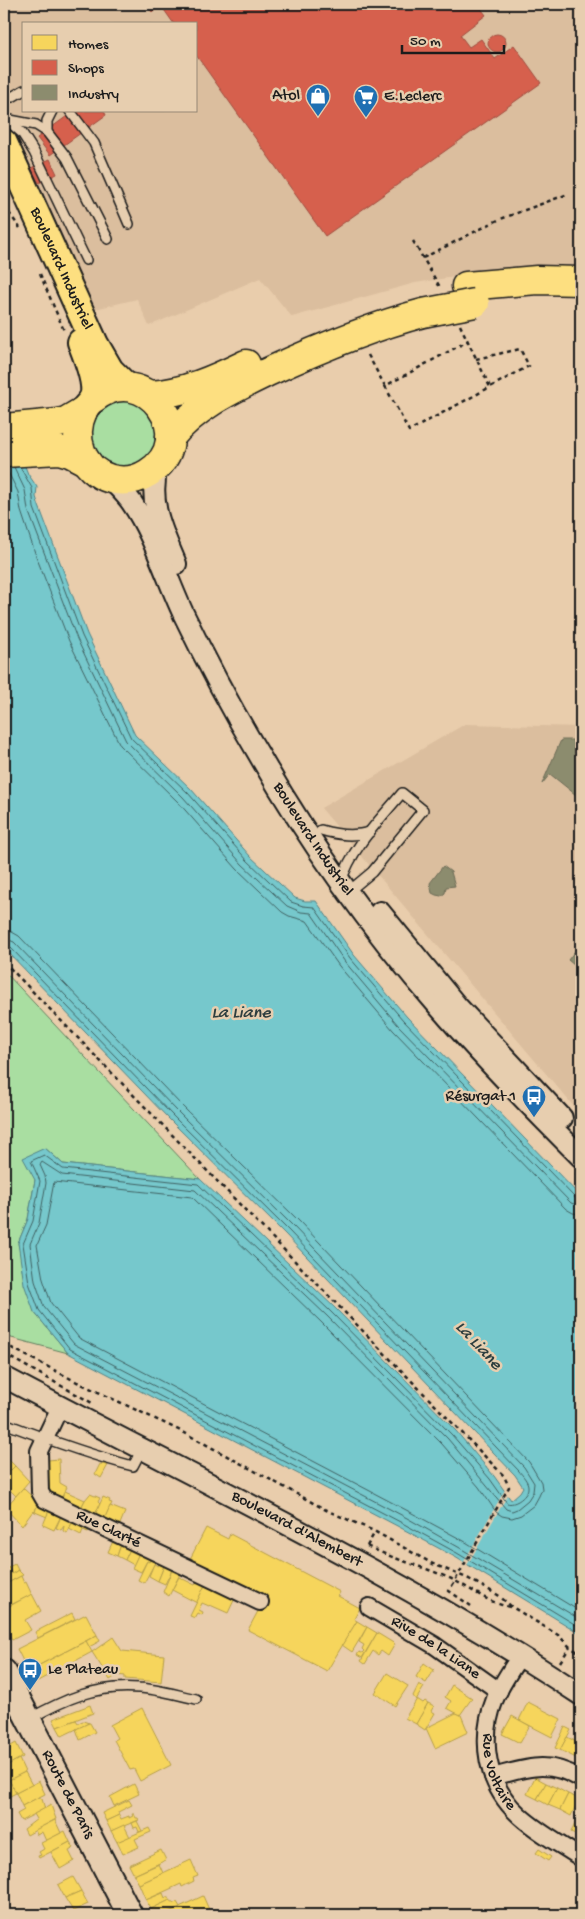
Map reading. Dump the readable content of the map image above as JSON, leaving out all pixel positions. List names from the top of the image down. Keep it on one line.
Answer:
{"streets":{"main road":["Boulevard Industriel","Route de Paris"],"street":["Rue Clarté","Boulevard d'Alembert","Rive de la Liane","Rue Voltaire"]},"crossings":[["Rue Clarté","Boulevard d'Alembert"],["Boulevard d'Alembert","Rue Voltaire"],["Rive de la Liane","Rue Voltaire"]],"water":["La Liane"],"places":{"shop":["Atol"],"supermarket":["E.Leclerc"],"bus stop":["Résurgat 1","Le Plateau"]},"legend":["Homes","Shops","Industry"],"scale_bar":"50 m"}
